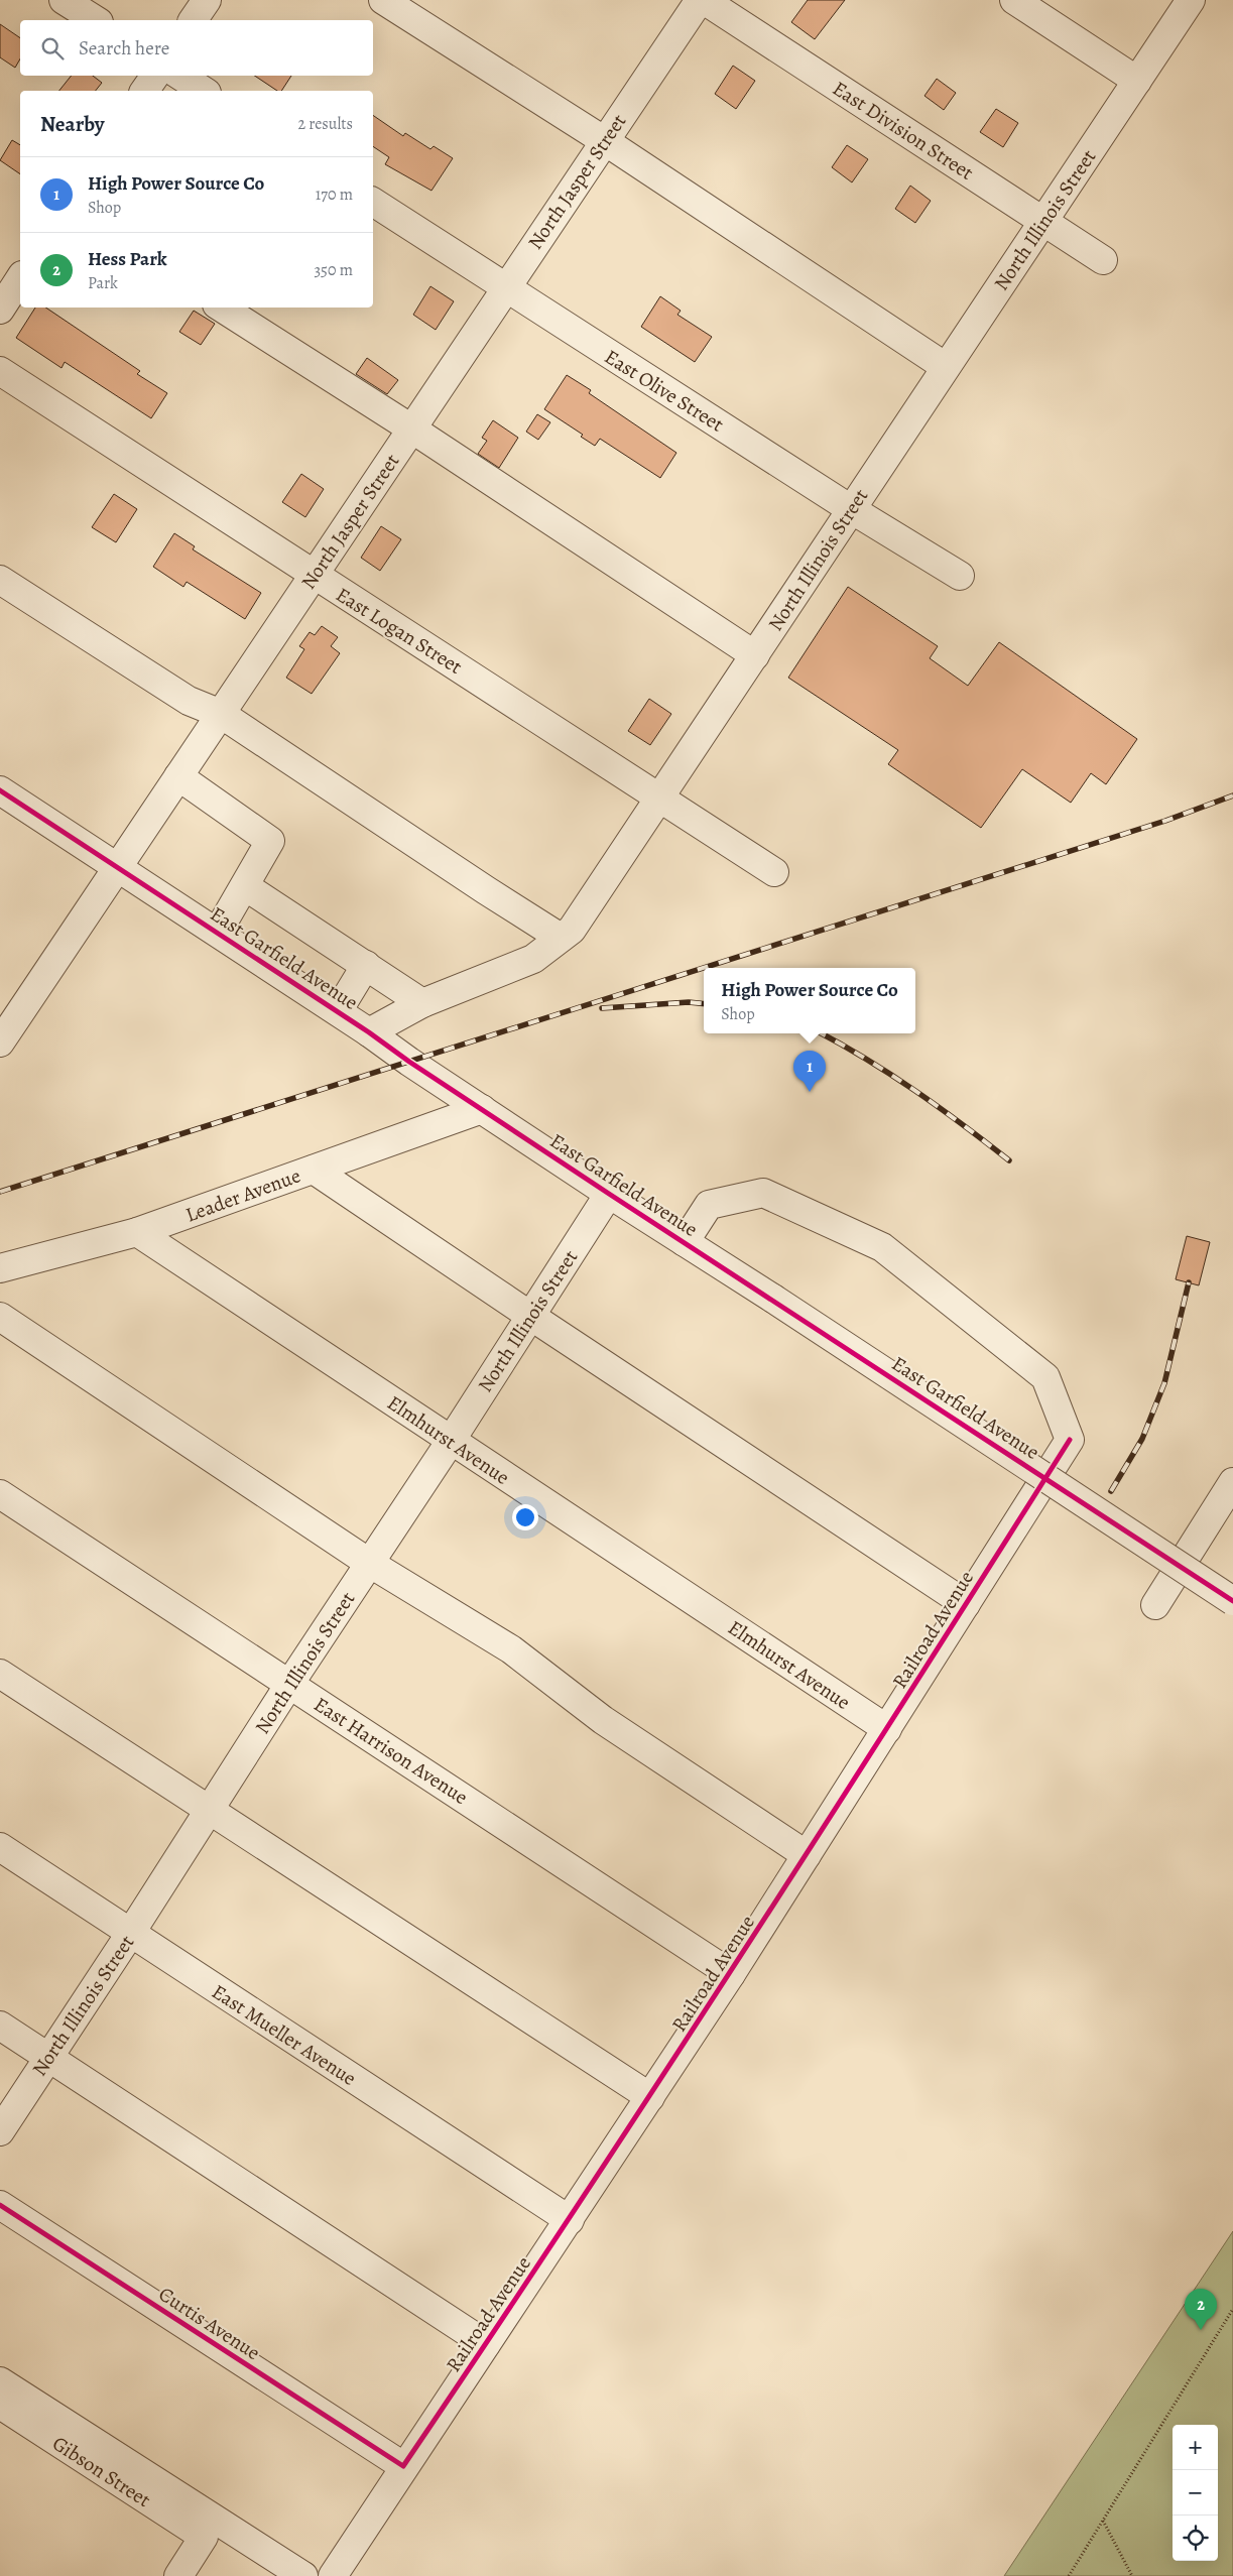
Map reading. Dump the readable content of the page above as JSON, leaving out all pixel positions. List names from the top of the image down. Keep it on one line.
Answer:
{"streets":{"street":["East Division Street","North Jasper Street","North Illinois Street","East Olive Street","East Logan Street","East Garfield Avenue","Leader Avenue","Elmhurst Avenue","Railroad Avenue","East Harrison Avenue","East Mueller Avenue","Curtis Avenue","Gibson Street"]},"crossings":[["East Division Street","North Illinois Street"],["North Jasper Street","East Olive Street"],["North Jasper Street","East Logan Street"],["North Jasper Street","East Garfield Avenue"],["North Illinois Street","East Olive Street"],["North Illinois Street","East Logan Street"],["North Illinois Street","East Garfield Avenue"],["North Illinois Street","Elmhurst Avenue"],["North Illinois Street","East Harrison Avenue"],["North Illinois Street","East Mueller Avenue"],["East Garfield Avenue","Leader Avenue"],["East Garfield Avenue","Railroad Avenue"],["Leader Avenue","Elmhurst Avenue"],["Elmhurst Avenue","Railroad Avenue"],["Railroad Avenue","East Harrison Avenue"],["Railroad Avenue","East Mueller Avenue"],["Railroad Avenue","Curtis Avenue"]],"page":{"search":"Search here","heading":["Nearby","2 results"],"list":[{"mark":"1","name":"High Power Source Co","note":"Shop","value":"170 m"},{"mark":"2","name":"Hess Park","note":"Park","value":"350 m"}],"popup":["High Power Source Co","Shop"],"pins":["1","2"],"map_buttons":["+","−"]}}
